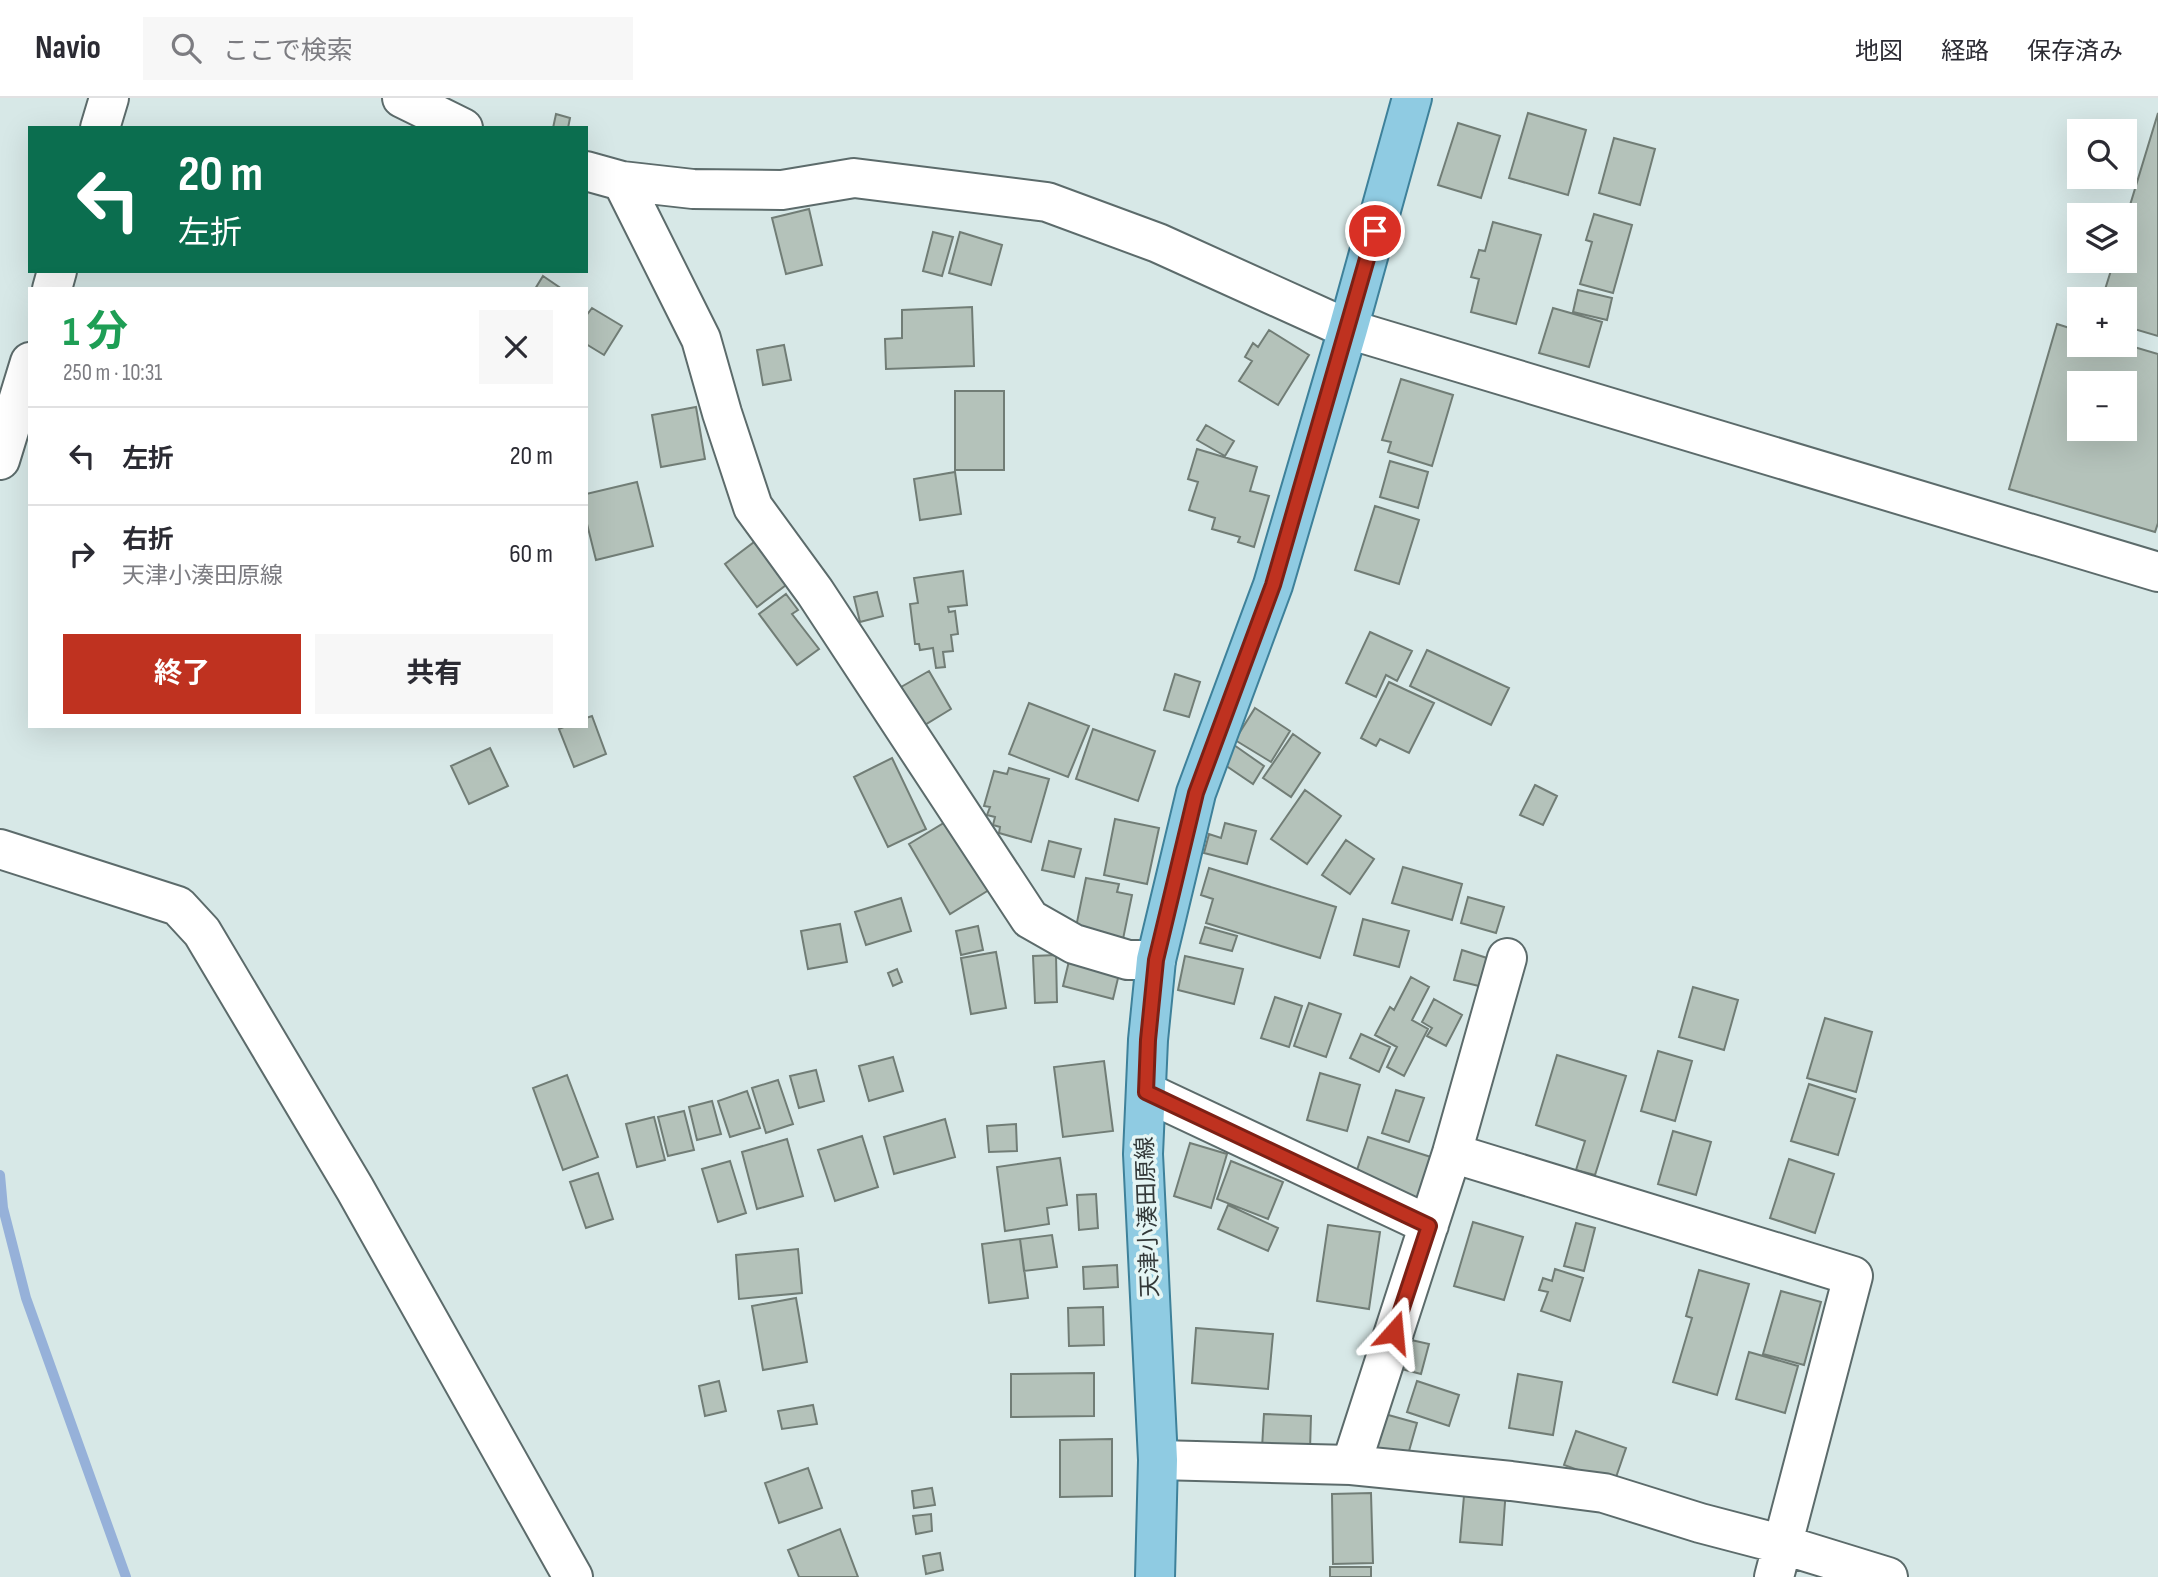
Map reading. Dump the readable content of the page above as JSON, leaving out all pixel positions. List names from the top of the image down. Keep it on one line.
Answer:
{"streets":{"main road":["天津小湊田原線"]},"page":{"header":"Navio","search":"ここで検索","nav":["地図","経路","保存済み"],"map_buttons":["+","−"],"turn":["20 m","左折"],"heading":["1 分","250 m · 10:31"],"list":[{"name":"左折","value":"20 m"},{"name":"右折","note":"天津小湊田原線","value":"60 m"}],"buttons":["終了","共有"]}}
